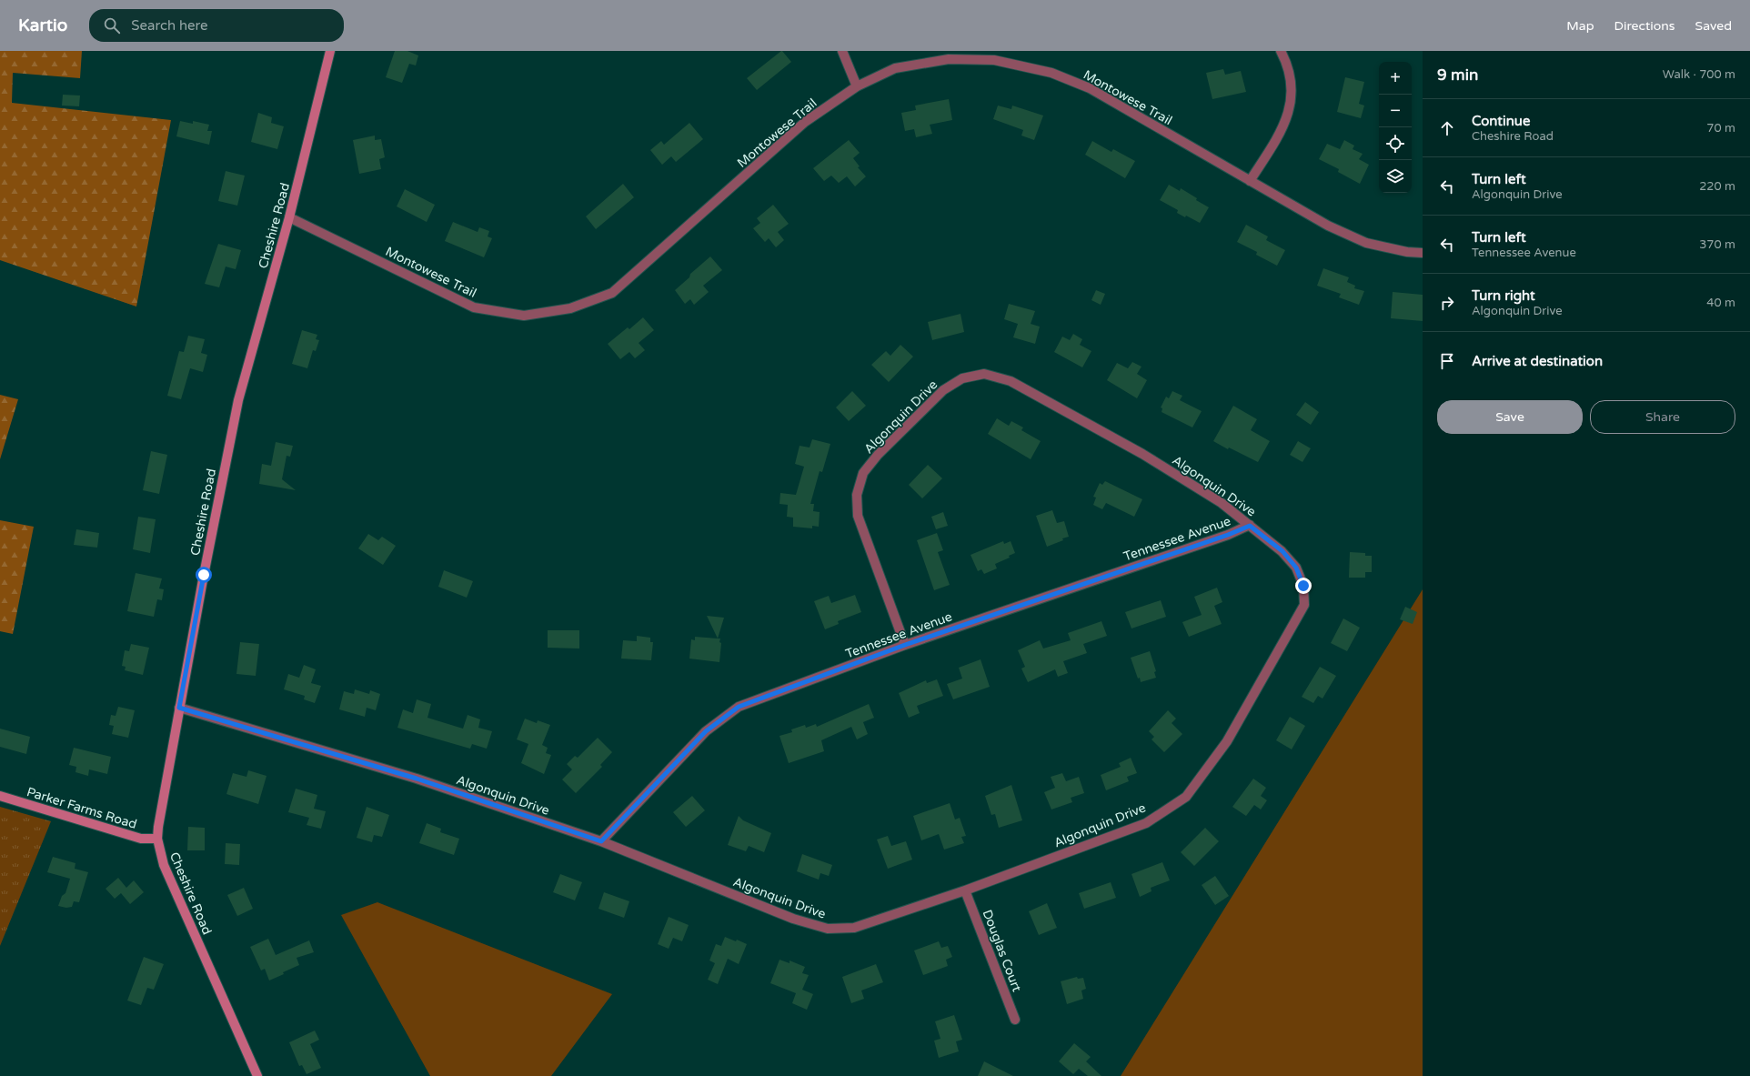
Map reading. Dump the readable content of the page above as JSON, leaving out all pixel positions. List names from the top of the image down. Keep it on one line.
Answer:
{"streets":{"street":["Montowese Trail","Cheshire Road","Algonquin Drive","Tennessee Avenue","Parker Farms Road","Douglas Court"]},"crossings":[["Montowese Trail","Cheshire Road"],["Cheshire Road","Algonquin Drive"],["Cheshire Road","Parker Farms Road"],["Algonquin Drive","Tennessee Avenue"],["Algonquin Drive","Douglas Court"]],"page":{"header":"Kartio","search":"Search here","nav":["Map","Directions","Saved"],"heading":["9 min","Walk · 700 m"],"map_buttons":["+","−"],"list":[["Continue","Cheshire Road","70 m"],["Turn left","Algonquin Drive","220 m"],["Turn left","Tennessee Avenue","370 m"],["Turn right","Algonquin Drive","40 m"],"Arrive at destination"],"buttons":["Save","Share"]}}
